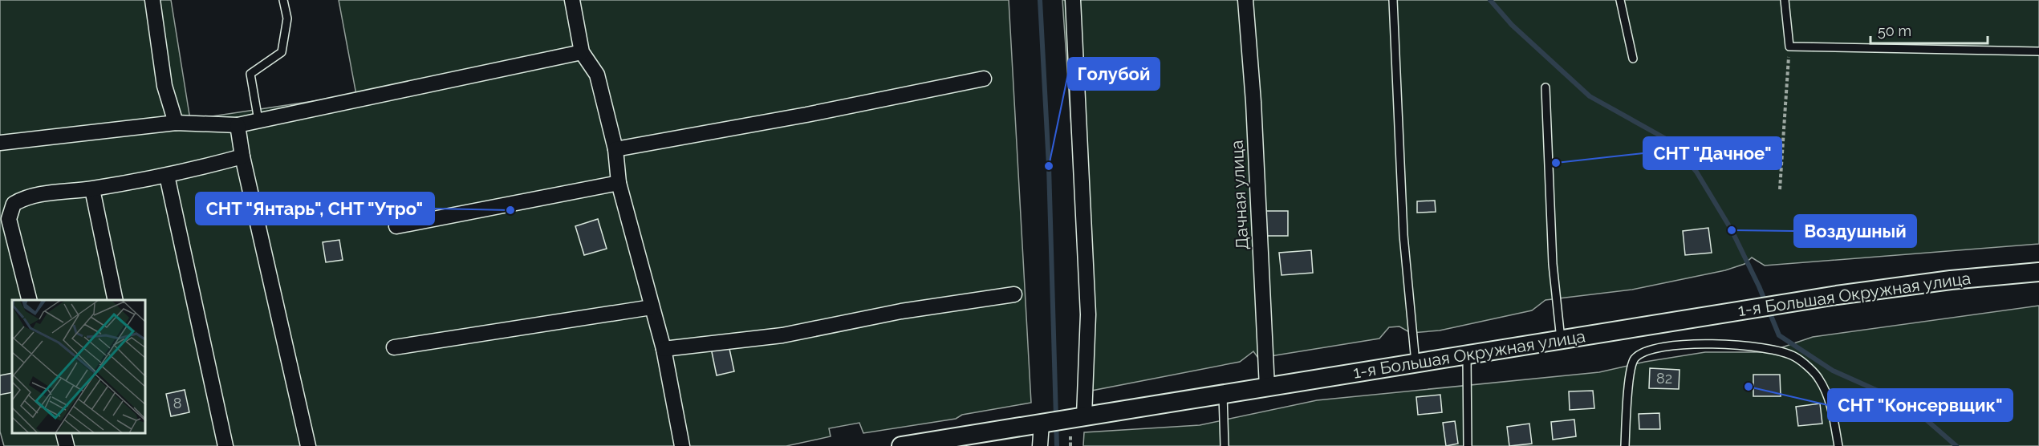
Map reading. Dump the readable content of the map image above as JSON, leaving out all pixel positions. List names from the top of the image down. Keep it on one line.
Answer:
{"streets":{"street":["Дачная улица","1-я Большая Окружная улица"]},"crossings":[["Дачная улица","1-я Большая Окружная улица"]],"places":["СНТ \"Дачное\"","Голубой","СНТ \"Янтарь\", СНТ \"Утро\"","Воздушный","СНТ \"Консервщик\""],"house_numbers":["82","8"],"scale_bar":"50 m"}
